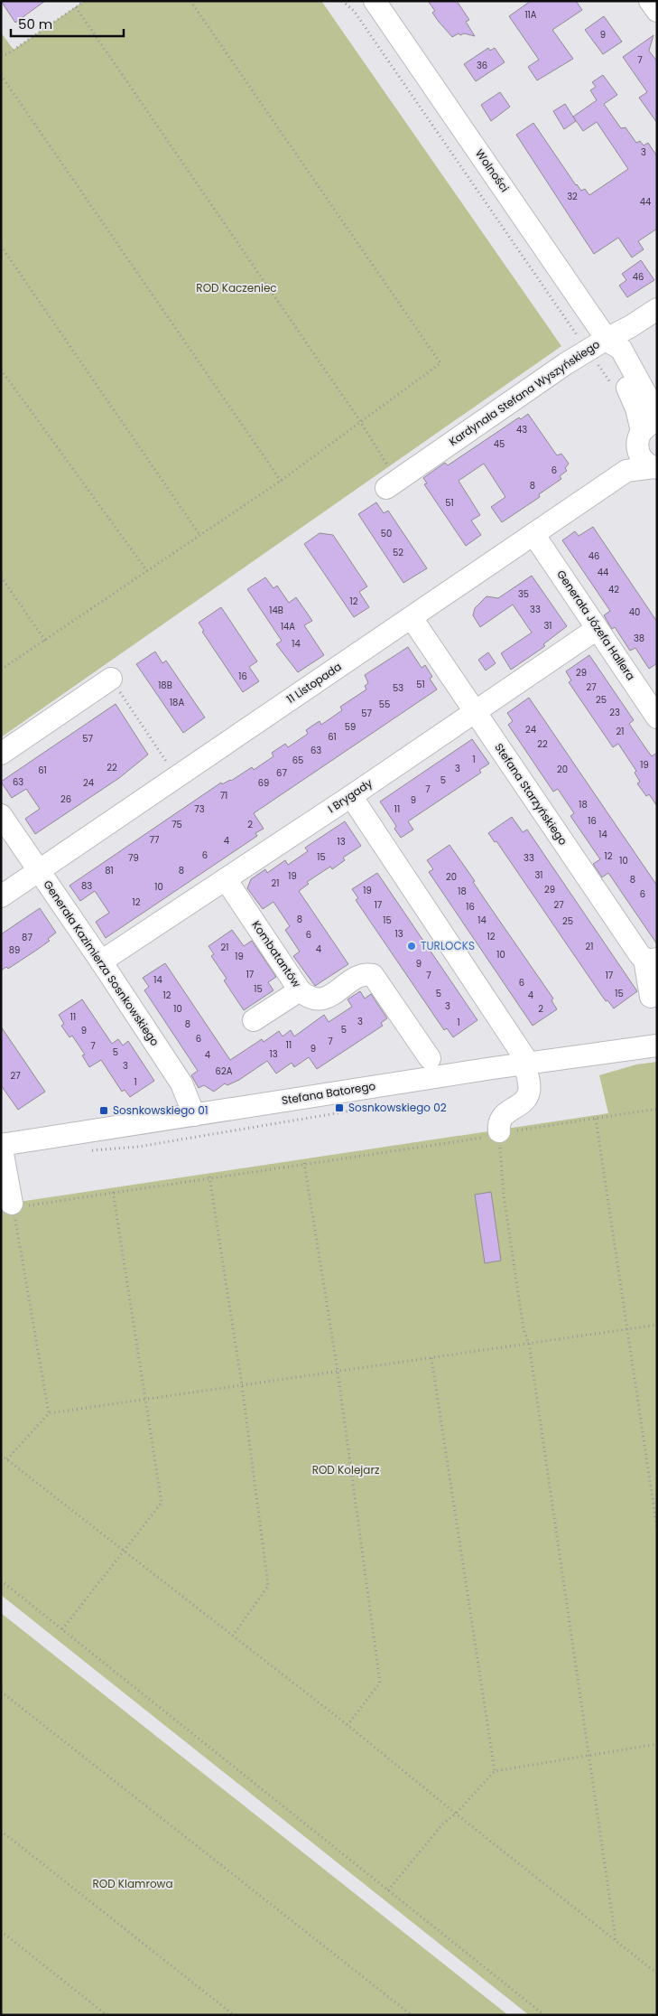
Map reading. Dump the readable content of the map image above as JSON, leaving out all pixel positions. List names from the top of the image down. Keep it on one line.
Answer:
{"streets":{"street":["Wolności","Kardynała Stefana Wyszyńskiego","Generała Józefa Hallera","11 Listopada","Stefana Starzyńskiego","I Brygady","Kombatantów","Generała Kazimierza Sosnkowskiego","Stefana Batorego"]},"crossings":[["Wolności","Kardynała Stefana Wyszyńskiego"],["Wolności","11 Listopada"],["Generała Józefa Hallera","11 Listopada"],["Generała Józefa Hallera","I Brygady"],["11 Listopada","Stefana Starzyńskiego"],["11 Listopada","Generała Kazimierza Sosnkowskiego"],["Stefana Starzyńskiego","I Brygady"],["I Brygady","Kombatantów"],["I Brygady","Generała Kazimierza Sosnkowskiego"],["Generała Kazimierza Sosnkowskiego","Stefana Batorego"]],"parks":["ROD Kaczeniec","ROD Kolejarz","ROD Klamrowa"],"places":{"other":["TURLOCKS"],"transit":["Sosnkowskiego 02","Sosnkowskiego 01"]},"house_numbers":["11A","9","7","36","3","32","44","46","43","45","6","8","51","50","52","46","44","42","35","12","33","14B","40","31","14A","38","14","29","16","51","18B","27","53","25","18A","55","23","57","59","24","21","61","57","22","63","1","65","19","22","3","20","61","67","5","63","24","69","7","71","26","9","18","73","11","16","75","2","14","77","4","13","6","12","15","79","33","10","81","8","31","19","20","8","21","83","10","29","19","18","6","12","17","27","16","8","15","14","25","13","6","12","87","21","21","4","89","10","19","9","17","7","17","14","6","15","5","15","12","4","3","10","2","11","3","1","8","5","9","6","7","11","7","9","5","13","4","3","62A","27","1"],"scale_bar":"50 m"}
